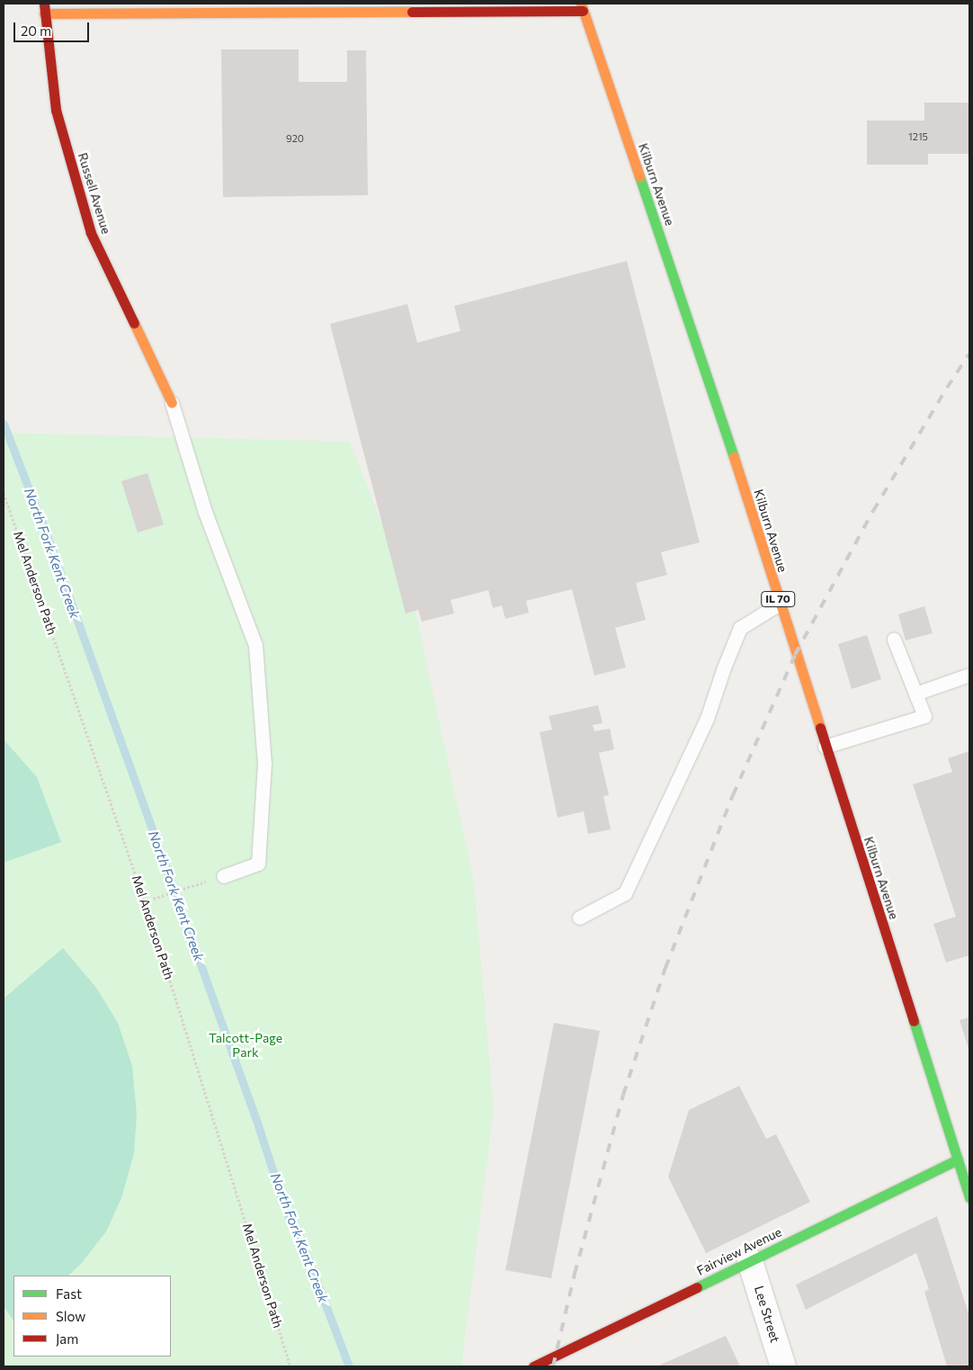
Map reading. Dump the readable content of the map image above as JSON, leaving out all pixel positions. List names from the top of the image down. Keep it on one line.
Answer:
{"streets":{"street":["Kilburn Avenue","Russell Avenue","IL 70","Fairview Avenue","Lee Street"],"path":["Mel Anderson Path"]},"crossings":[["Kilburn Avenue","Fairview Avenue"],["Fairview Avenue","Lee Street"]],"water":["North Fork Kent Creek"],"parks":["Talcott-Page Park"],"house_numbers":["1215","920"],"legend":["Fast","Slow","Jam"],"scale_bar":"20 m"}
